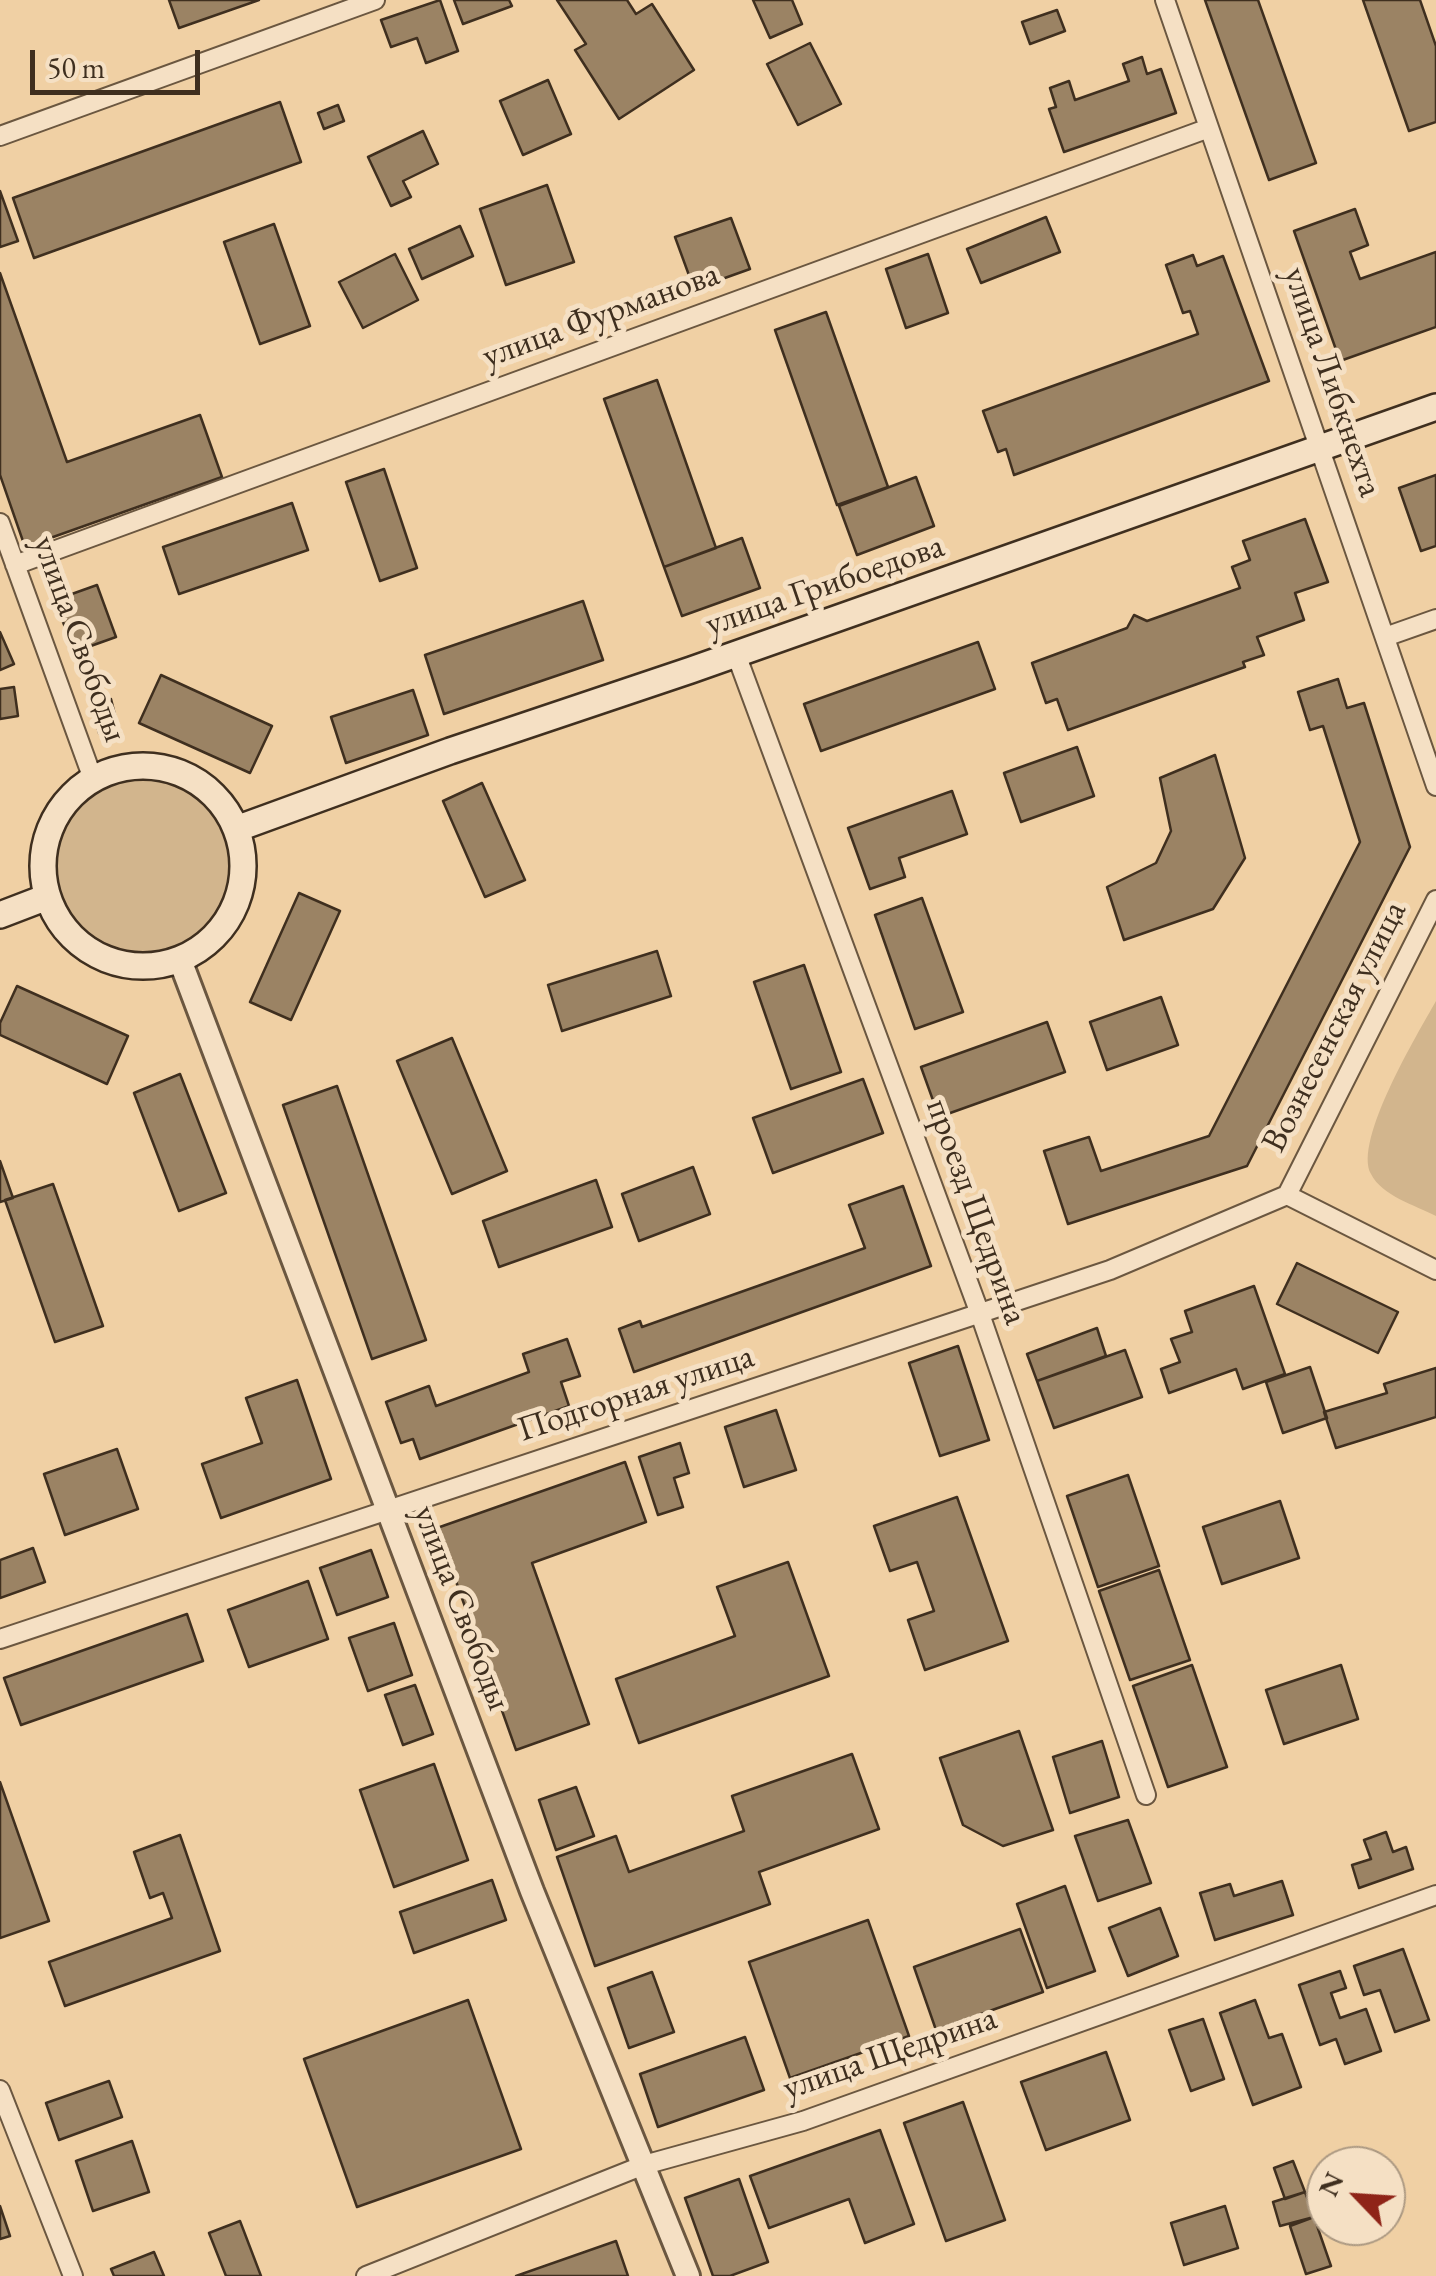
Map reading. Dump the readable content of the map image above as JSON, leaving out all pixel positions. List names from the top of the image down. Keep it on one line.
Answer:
{"streets":{"main road":["улица Грибоедова"],"street":["улица Фурманова","улица Либкнехта","улица Свободы","Вознесенская улица","проезд Щедрина","Подгорная улица","улица Щедрина"]},"crossings":[["улица Фурманова","улица Либкнехта"],["улица Фурманова","улица Свободы"],["улица Либкнехта","улица Грибоедова"],["улица Грибоедова","улица Свободы"],["улица Грибоедова","проезд Щедрина"],["улица Свободы","Подгорная улица"],["улица Свободы","улица Щедрина"],["Вознесенская улица","Подгорная улица"],["проезд Щедрина","Подгорная улица"]],"scale_bar":"50 m","north":"top left"}
